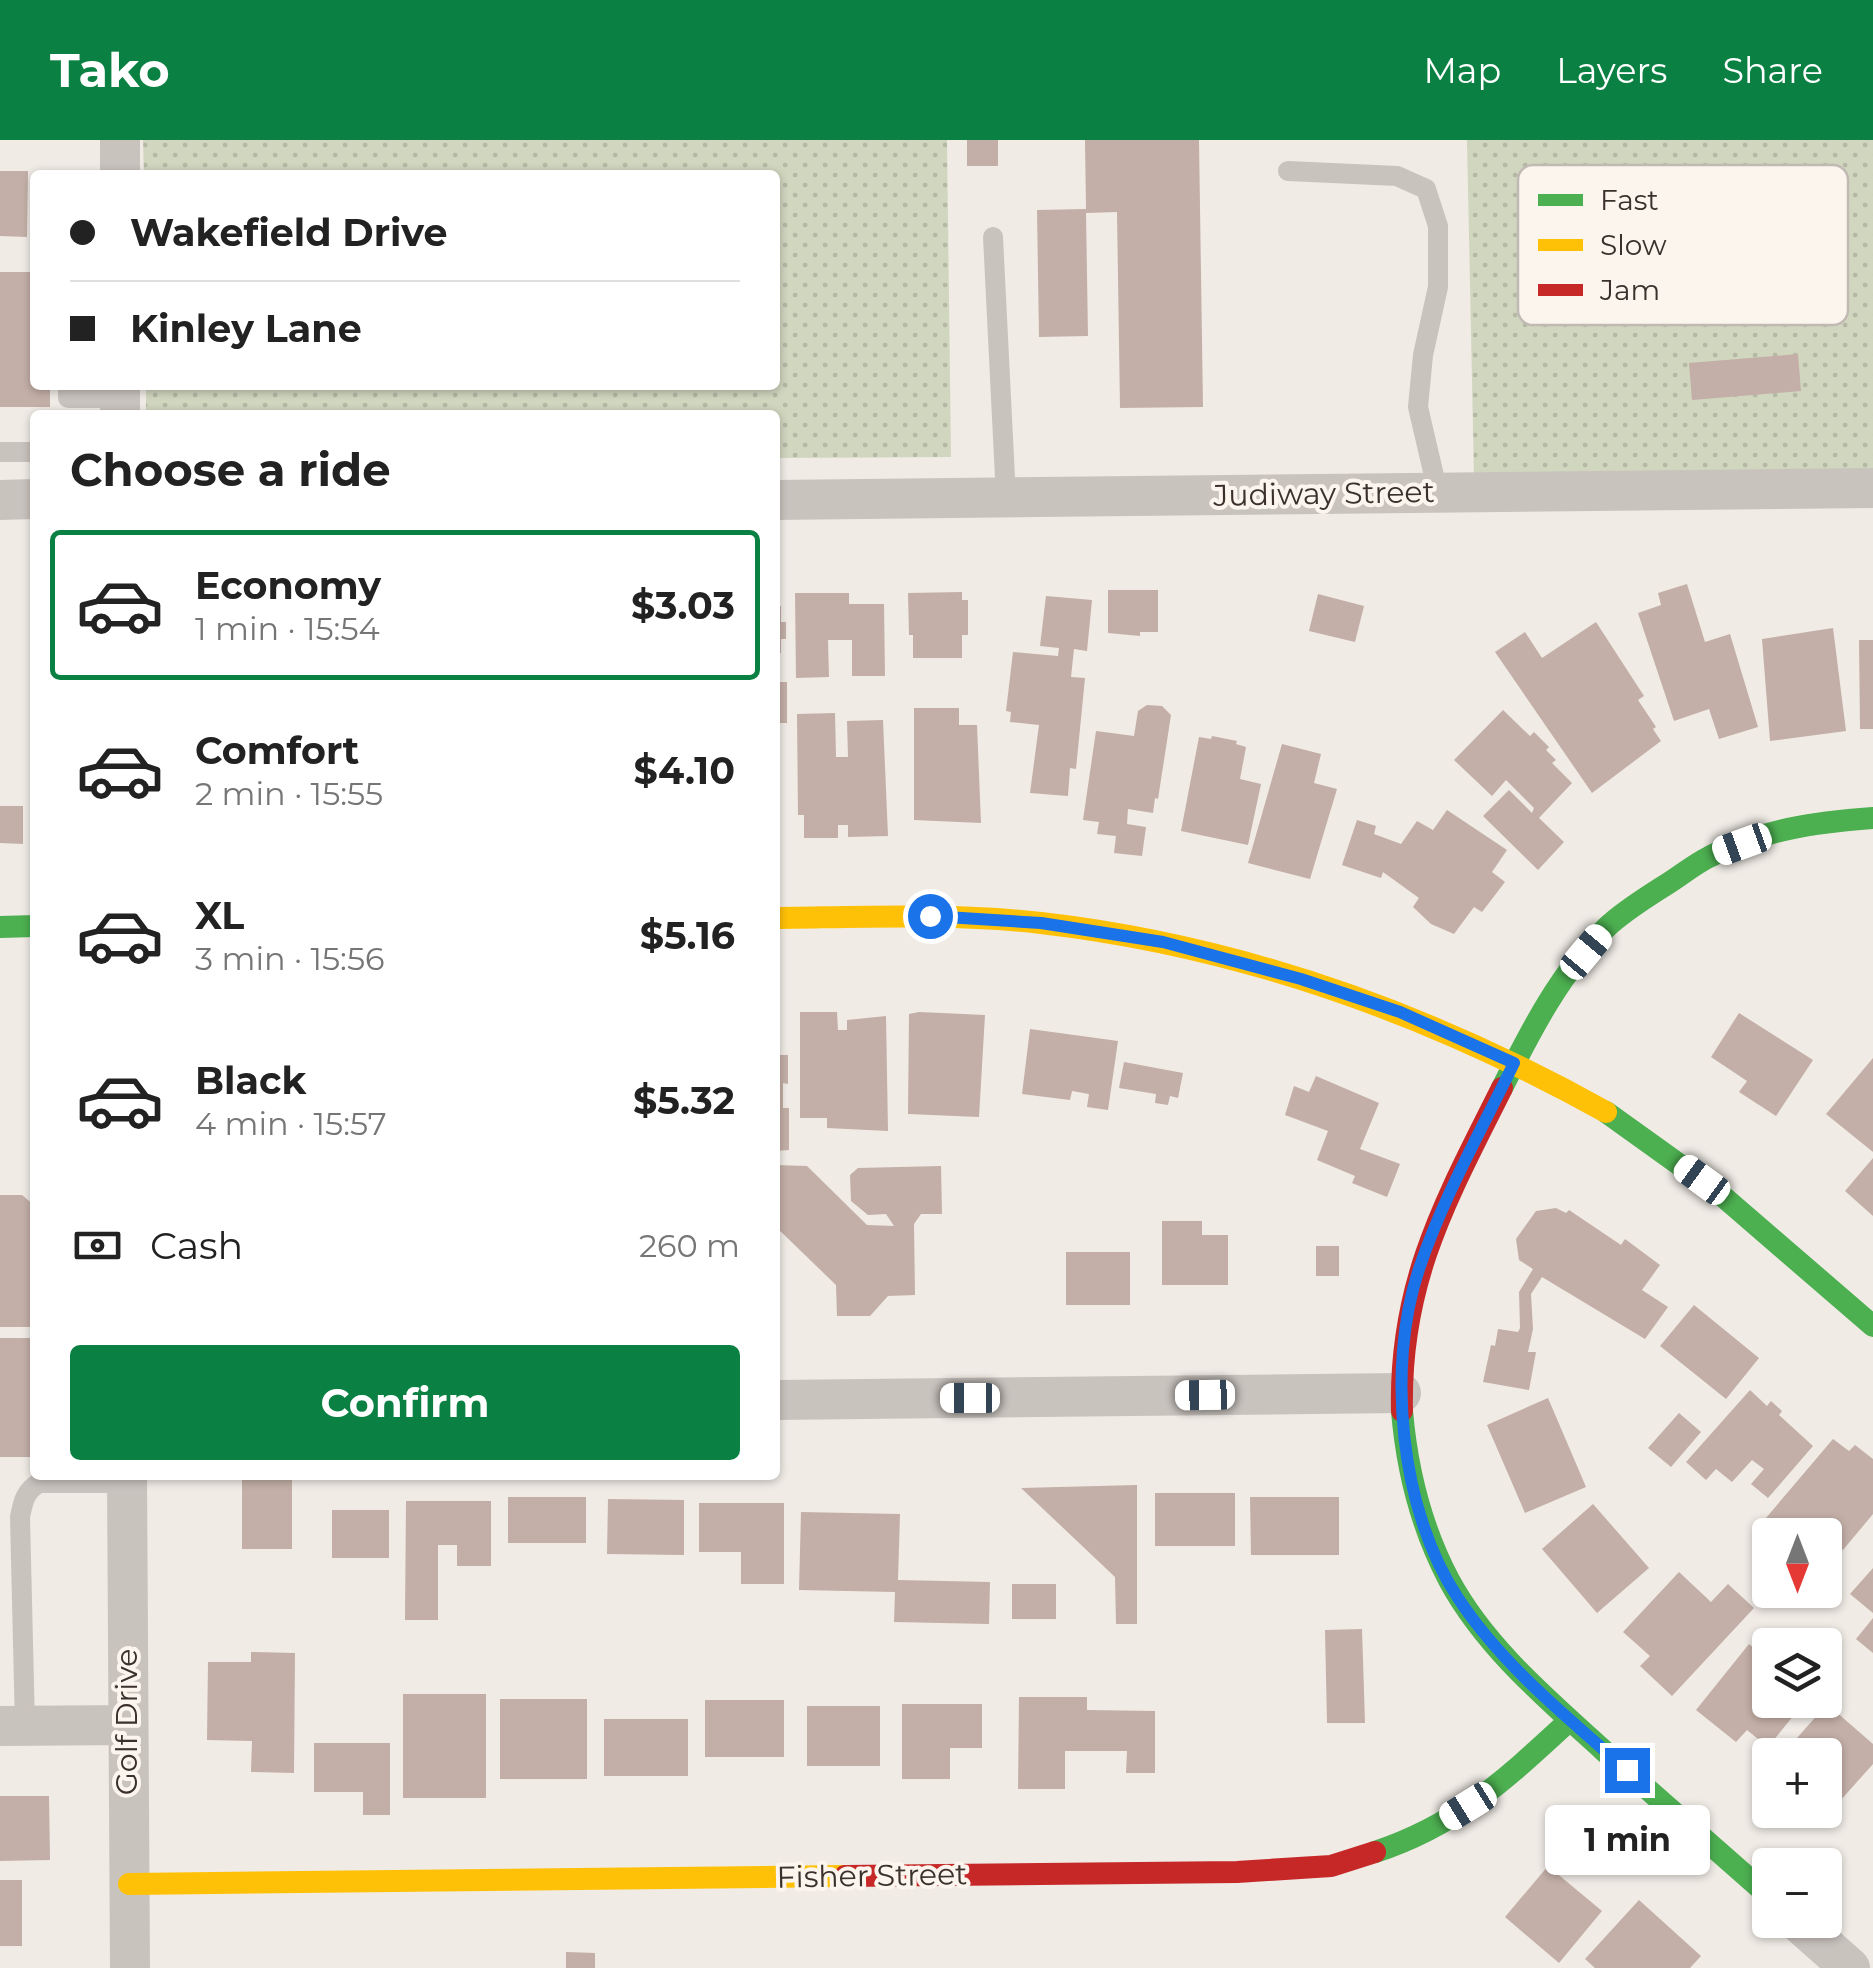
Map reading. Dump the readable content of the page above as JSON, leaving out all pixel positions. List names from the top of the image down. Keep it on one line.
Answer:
{"streets":{"street":["Judiway Street","Golf Drive","Fisher Street"]},"crossings":[["Golf Drive","Fisher Street"]],"legend":["Fast","Slow","Jam"],"north":"bottom","page":{"header":"Tako","nav":["Map","Layers","Share"],"banner":["Wakefield Drive","Kinley Lane"],"heading":"Choose a ride","list":[{"name":"Economy","note":"1 min · 15:54","value":"$3.03"},{"name":"Comfort","note":"2 min · 15:55","value":"$4.10"},{"name":"XL","note":"3 min · 15:56","value":"$5.16"},{"name":"Black","note":"4 min · 15:57","value":"$5.32"}],"pay":["Cash","260 m"],"buttons":"Confirm","map_buttons":["+","−"],"bubble":"1 min"}}
